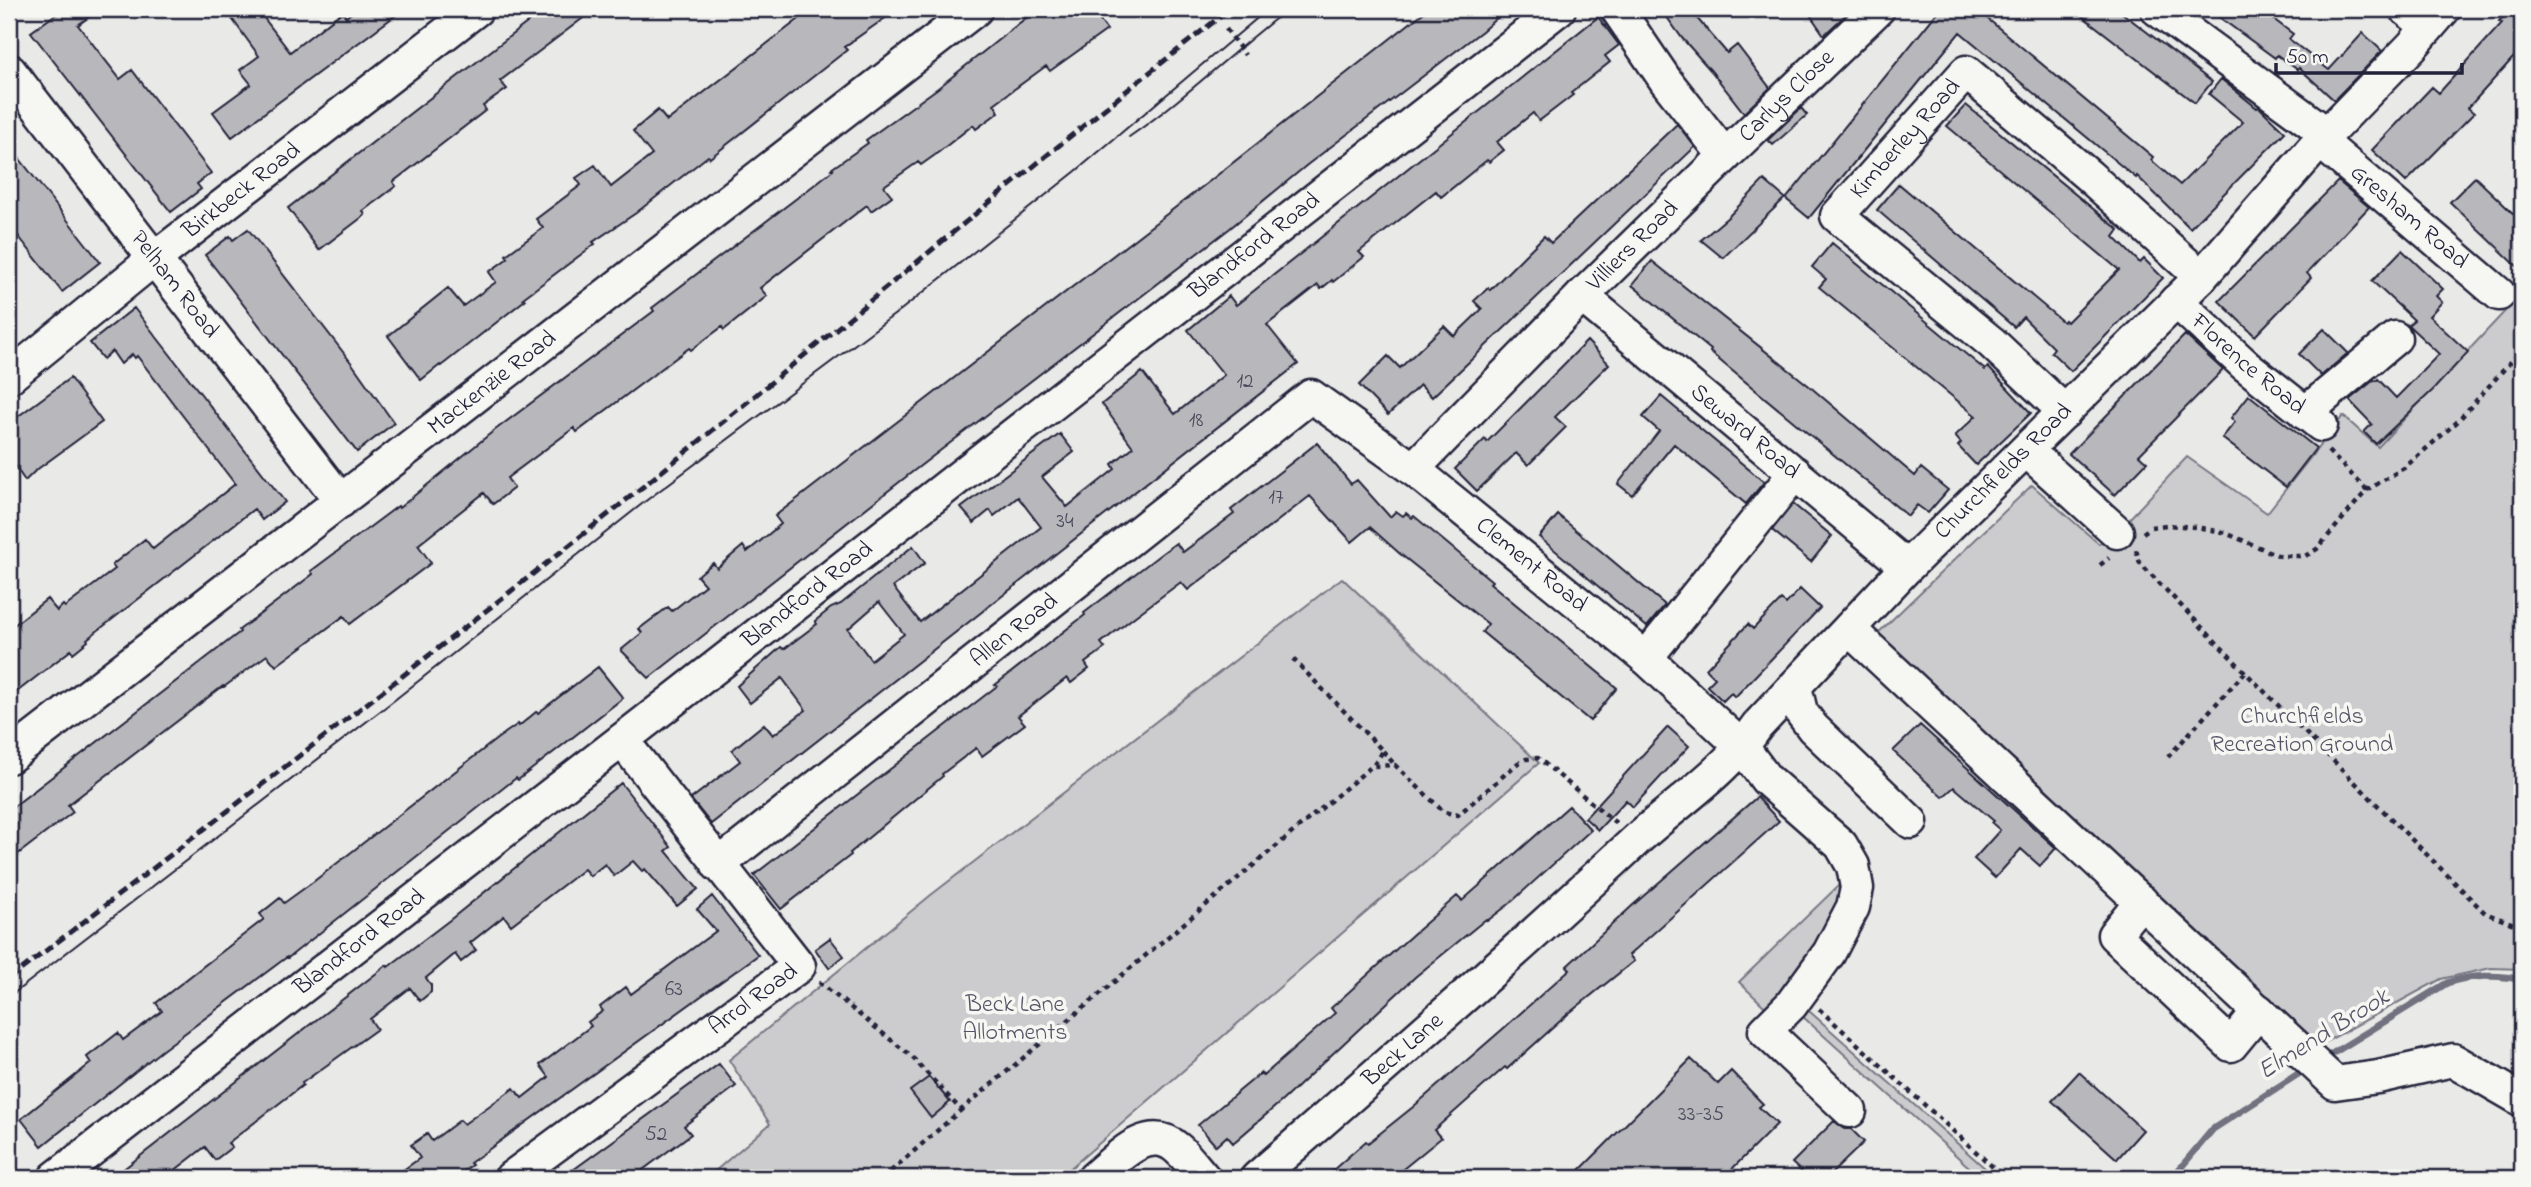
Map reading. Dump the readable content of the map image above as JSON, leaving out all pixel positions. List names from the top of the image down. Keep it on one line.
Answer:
{"streets":{"street":["Carlys Close","Kimberley Road","Birkbeck Road","Gresham Road","Blandford Road","Villiers Road","Pelham Road","Florence Road","Mackenzie Road","Seward Road","Churchfields Road","Clement Road","Allen Road","Arrol Road","Beck Lane"]},"crossings":[["Carlys Close","Villiers Road"],["Kimberley Road","Churchfields Road"],["Birkbeck Road","Pelham Road"],["Gresham Road","Churchfields Road"],["Blandford Road","Arrol Road"],["Villiers Road","Seward Road"],["Villiers Road","Clement Road"],["Pelham Road","Mackenzie Road"],["Florence Road","Churchfields Road"],["Seward Road","Churchfields Road"],["Churchfields Road","Clement Road"],["Churchfields Road","Beck Lane"],["Clement Road","Allen Road"],["Allen Road","Arrol Road"]],"water":["Elmend Brook"],"parks":["Churchfields Recreation Ground","Beck Lane Allotments"],"house_numbers":["12","18","17","34","63","33-35","52"],"scale_bar":"50 m"}
